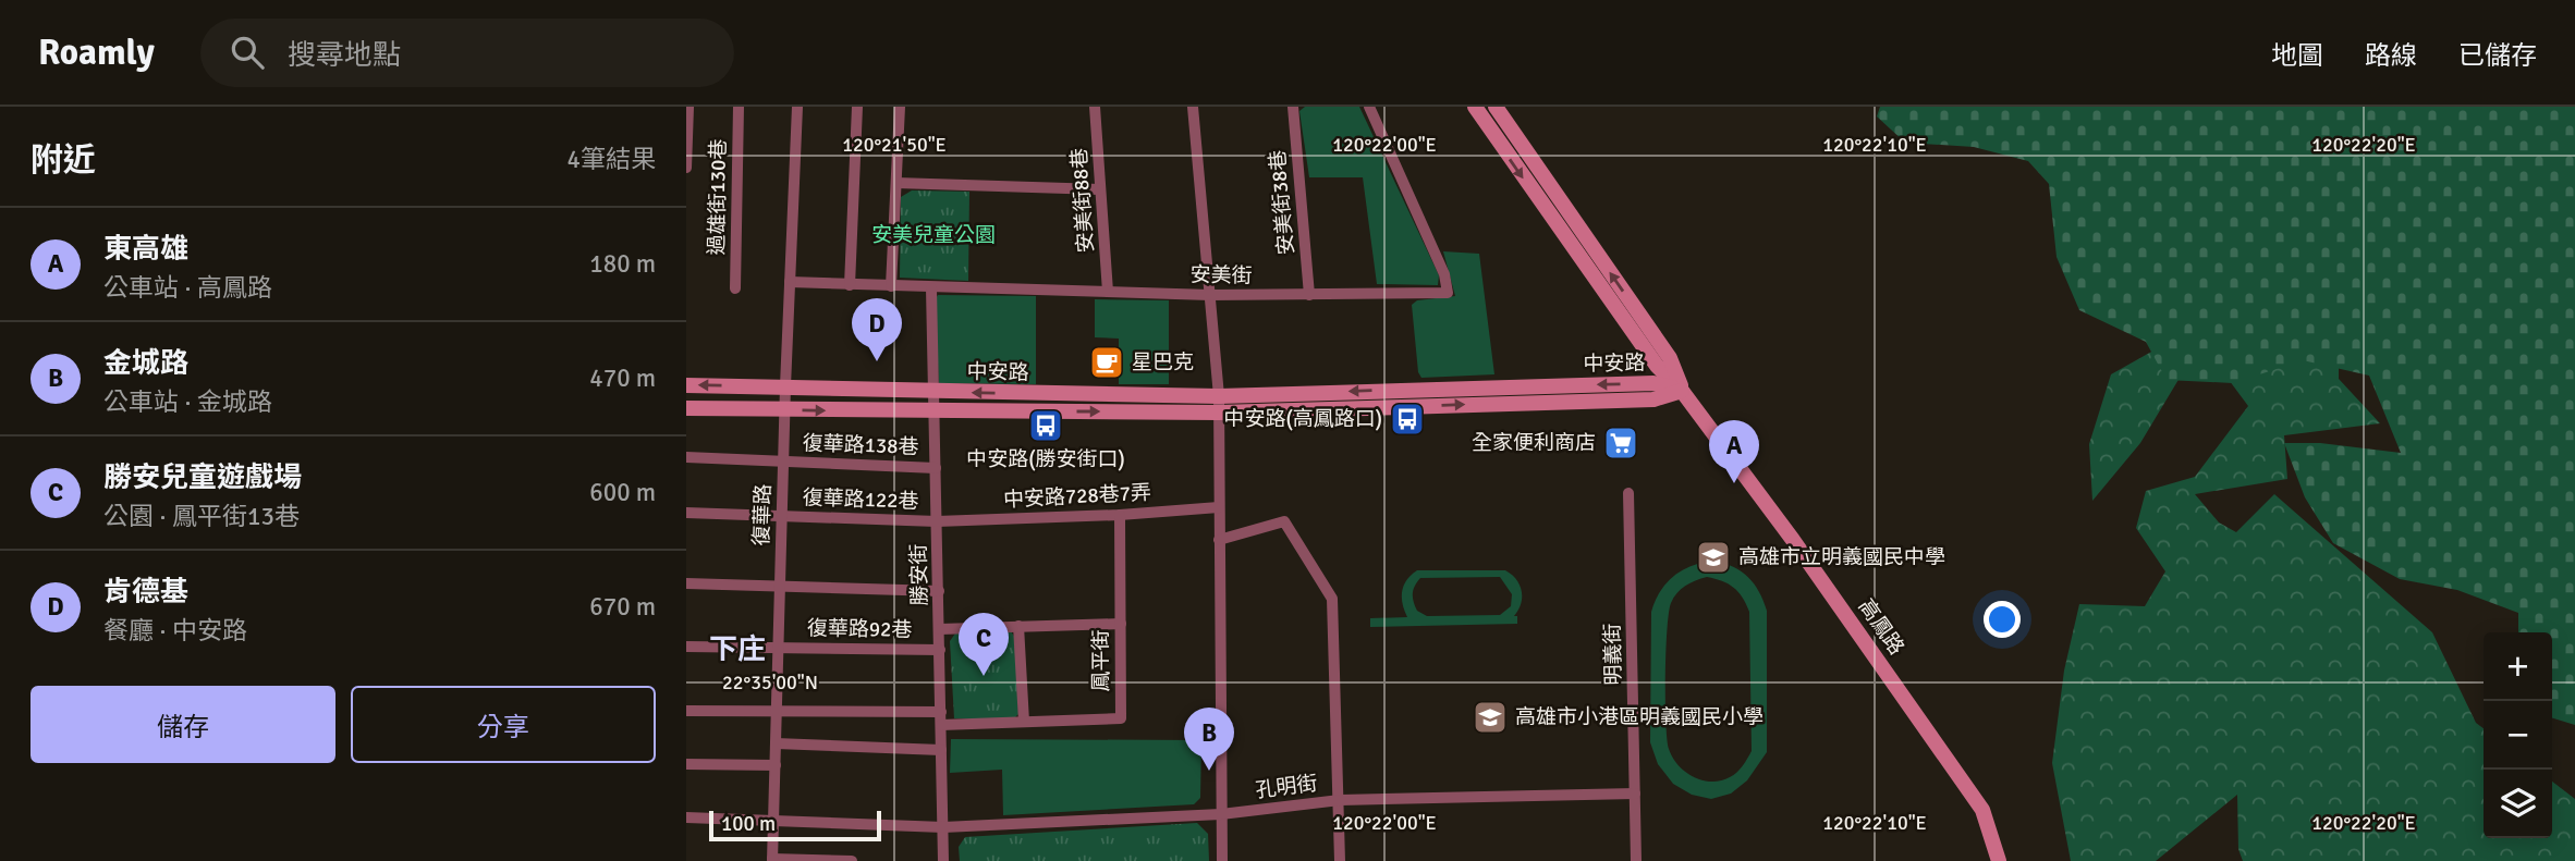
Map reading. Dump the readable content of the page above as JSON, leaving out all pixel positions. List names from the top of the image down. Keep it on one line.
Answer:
{"streets":{"street":["過雄街130巷","安美街88巷","安美街38巷","安美街","中安路","復華路138巷","中安路728巷7弄","復華路122巷","復華路","勝安街","高鳳路","復華路92巷","明義街","鳳平街","孔明街"]},"crossings":[["安美街88巷","安美街"],["安美街38巷","安美街"],["安美街","復華路"],["安美街","勝安街"],["中安路","復華路"],["中安路","勝安街"],["中安路","高鳳路"],["復華路138巷","復華路"],["復華路138巷","勝安街"],["中安路728巷7弄","復華路122巷"],["中安路728巷7弄","勝安街"],["中安路728巷7弄","鳳平街"],["復華路122巷","復華路"],["復華路122巷","勝安街"],["復華路","復華路92巷"],["復華路","孔明街"],["勝安街","復華路92巷"],["勝安街","鳳平街"],["勝安街","孔明街"],["明義街","孔明街"]],"districts":["下庄"],"parks":["安美兒童公園"],"places":{"cafe":["星巴克"],"bus stop":["中安路(高鳳路口)","中安路(勝安街口)"],"supermarket":["全家便利商店"],"school or university":["高雄市立明義國民中學","高雄市小港區明義國民小學"]},"scale_bar":"100 m","page":{"header":"Roamly","search":"搜尋地點","nav":["地圖","路線","已儲存"],"heading":["附近","4筆結果"],"list":[{"mark":"A","name":"東高雄","note":"公車站 · 高鳳路","value":"180 m"},{"mark":"B","name":"金城路","note":"公車站 · 金城路","value":"470 m"},{"mark":"C","name":"勝安兒童遊戲場","note":"公園 · 鳳平街13巷","value":"600 m"},{"mark":"D","name":"肯德基","note":"餐廳 · 中安路","value":"670 m"}],"pins":["D","A","C","B"],"map_buttons":["+","−"],"buttons":["儲存","分享"],"scale":"100 m"},"coordinates":["120°21'50\"E","120°22'00\"E","120°22'10\"E","120°22'20\"E","22°35'00\"N"]}
